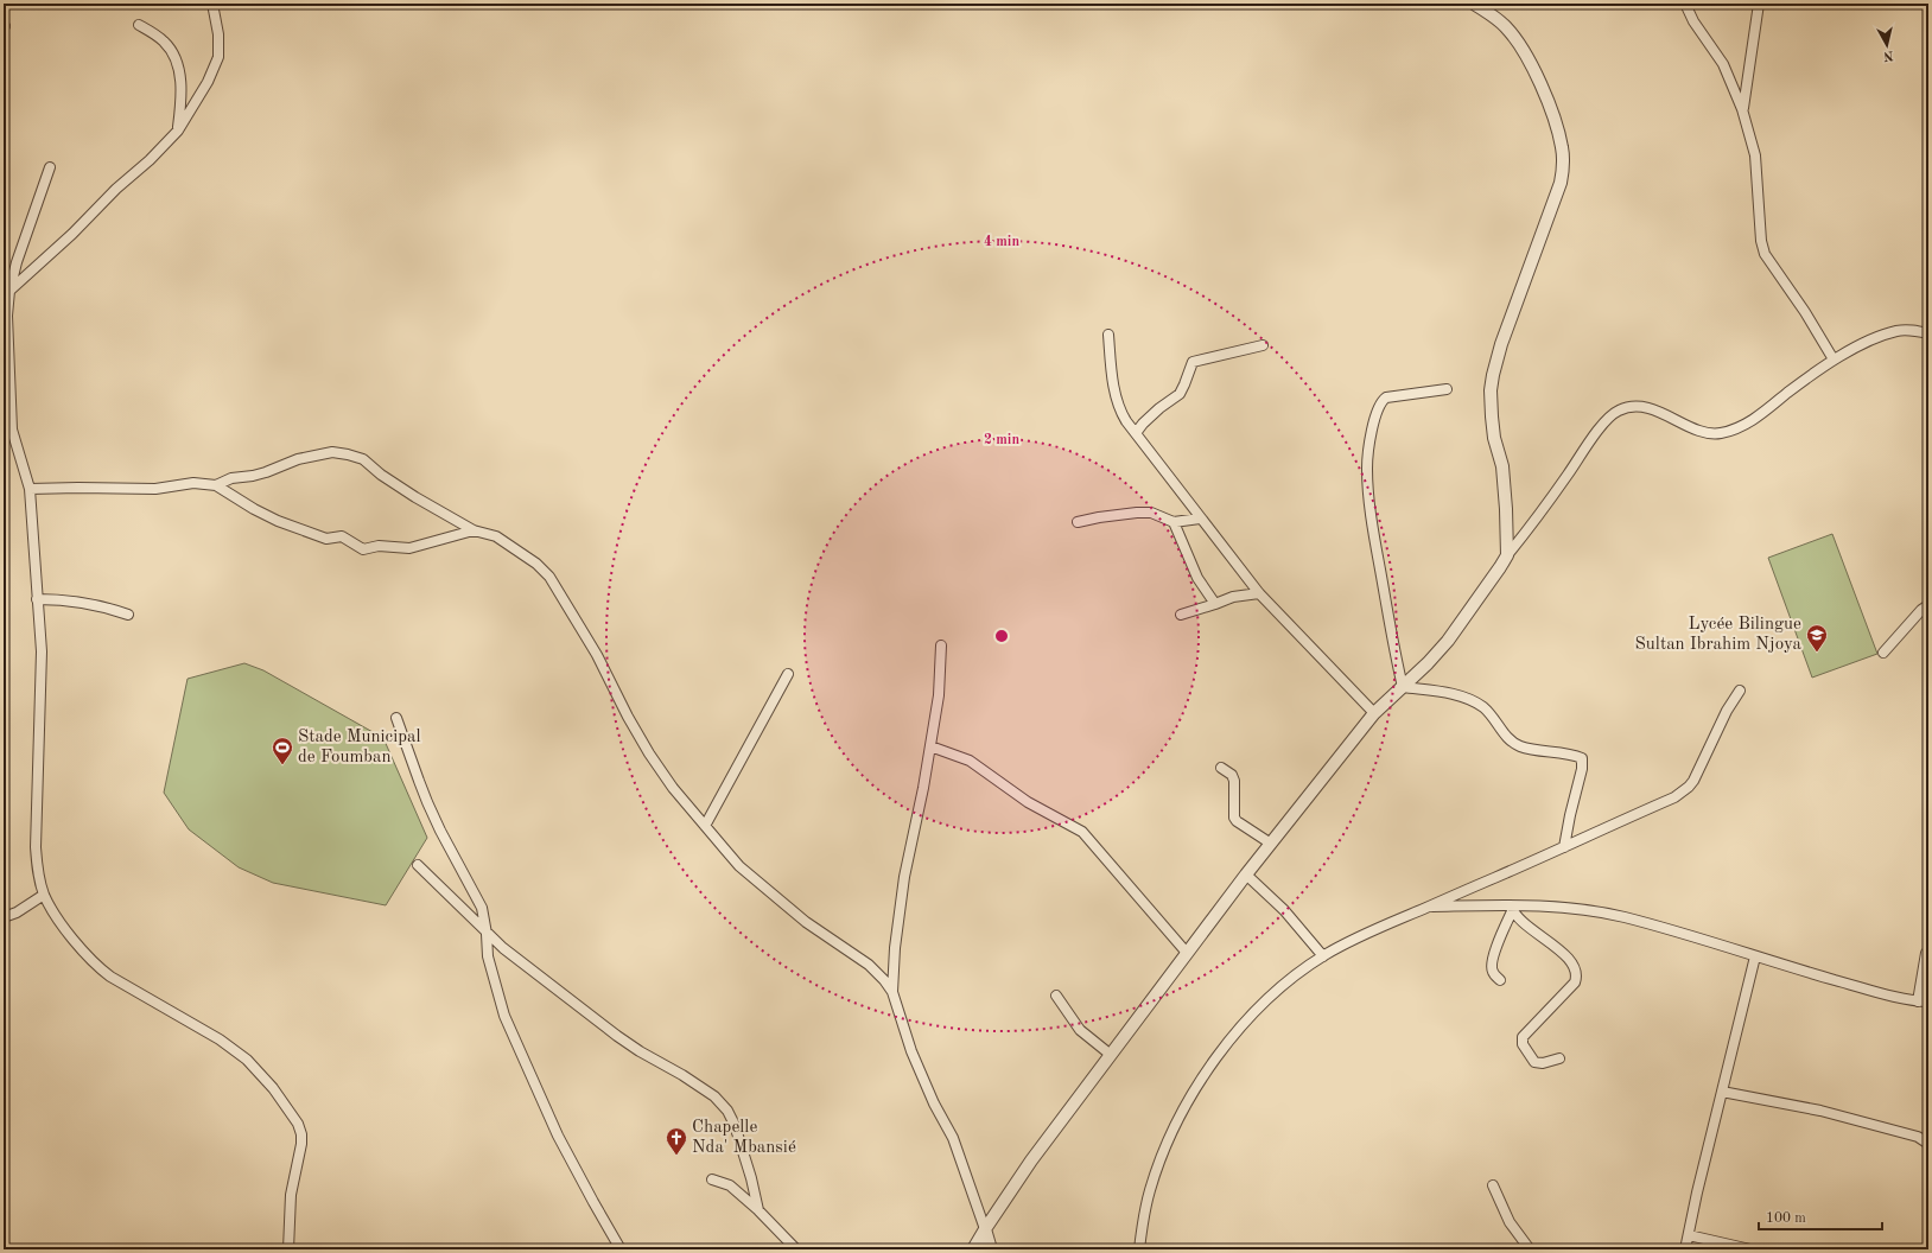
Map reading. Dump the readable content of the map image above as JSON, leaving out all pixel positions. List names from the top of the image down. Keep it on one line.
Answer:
{"places":{"school or university":["Lycée Bilingue Sultan Ibrahim Njoya"],"sports":["Stade Municipal de Foumban"],"church":["Chapelle Nda' Mbansié"]},"scale_bar":"100 m","north":"bottom","rings":["4 min","2 min"]}
